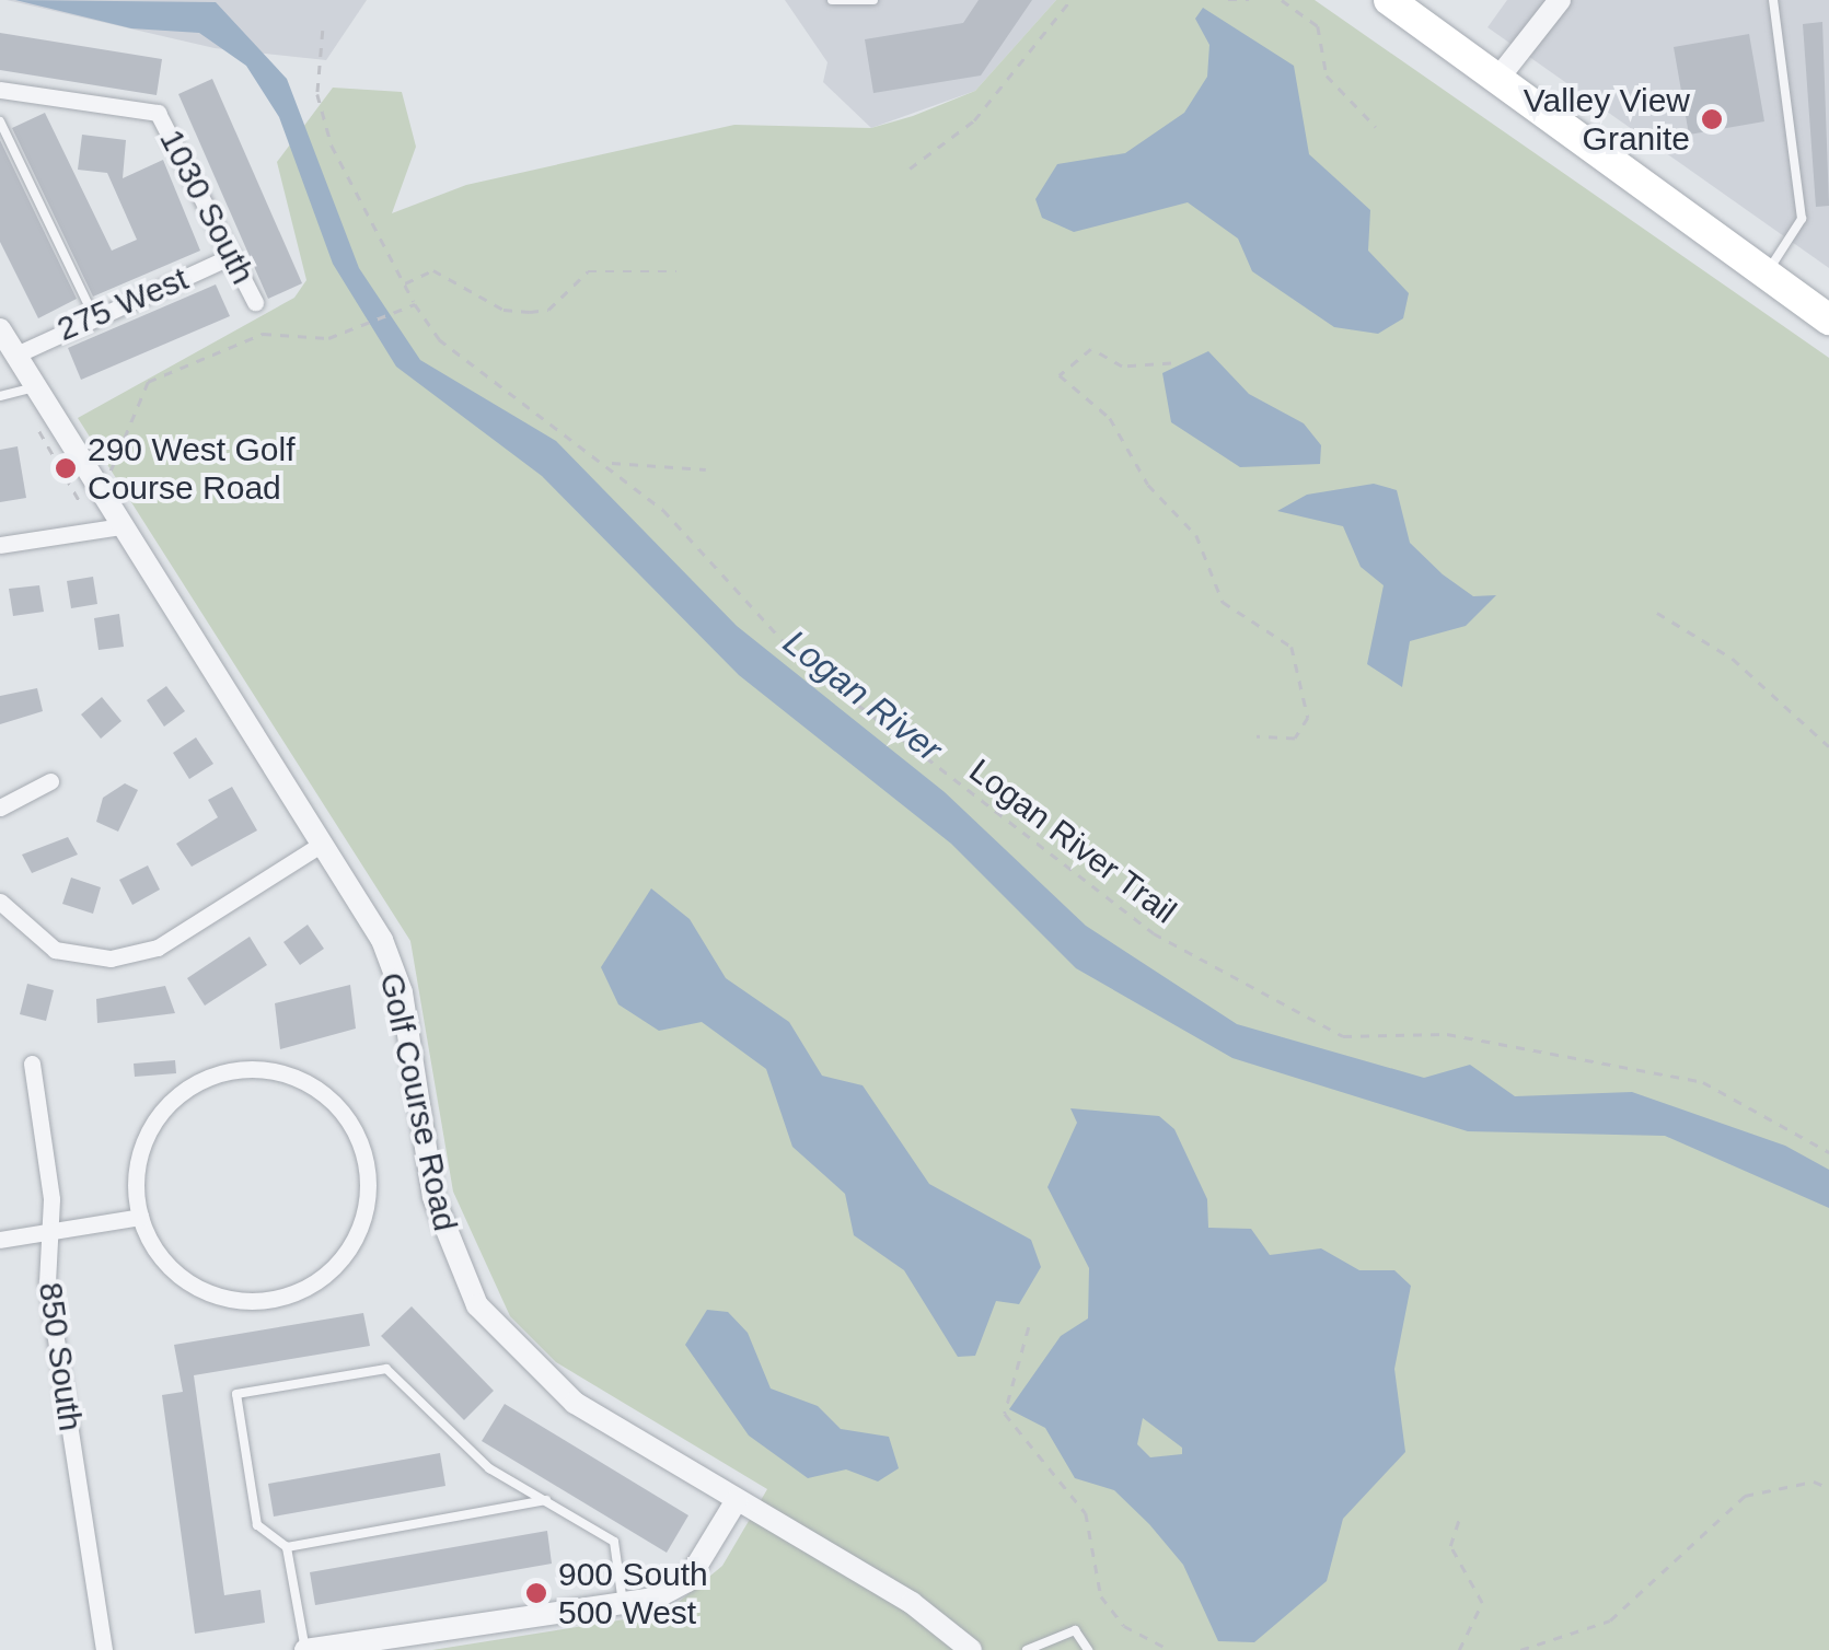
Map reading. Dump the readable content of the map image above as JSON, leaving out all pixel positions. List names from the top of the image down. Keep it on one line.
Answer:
{"streets":{"street":["1030 South","275 West","Golf Course Road","850 South"],"path":["Logan River Trail"]},"crossings":[["1030 South","275 West"],["275 West","Golf Course Road"]],"water":["Logan River"],"places":["Valley View Granite","290 West Golf Course Road","900 South 500 West"]}
